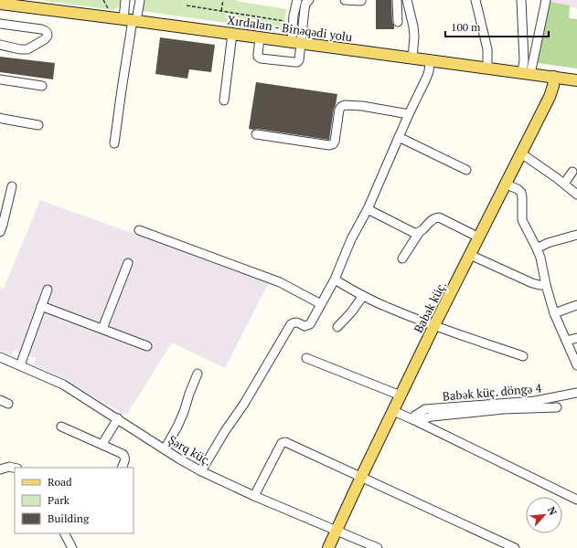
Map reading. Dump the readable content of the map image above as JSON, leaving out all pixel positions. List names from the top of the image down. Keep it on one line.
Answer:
{"streets":{"main road":["Xırdalan - Binəqədi yolu","Babək küç."],"street":["Babək küç. döngə 4","Şərq küç."]},"crossings":[["Xırdalan - Binəqədi yolu","Babək küç."],["Babək küç.","Şərq küç."]],"legend":["Road","Park","Building"],"scale_bar":"100 m","north":"top right"}
